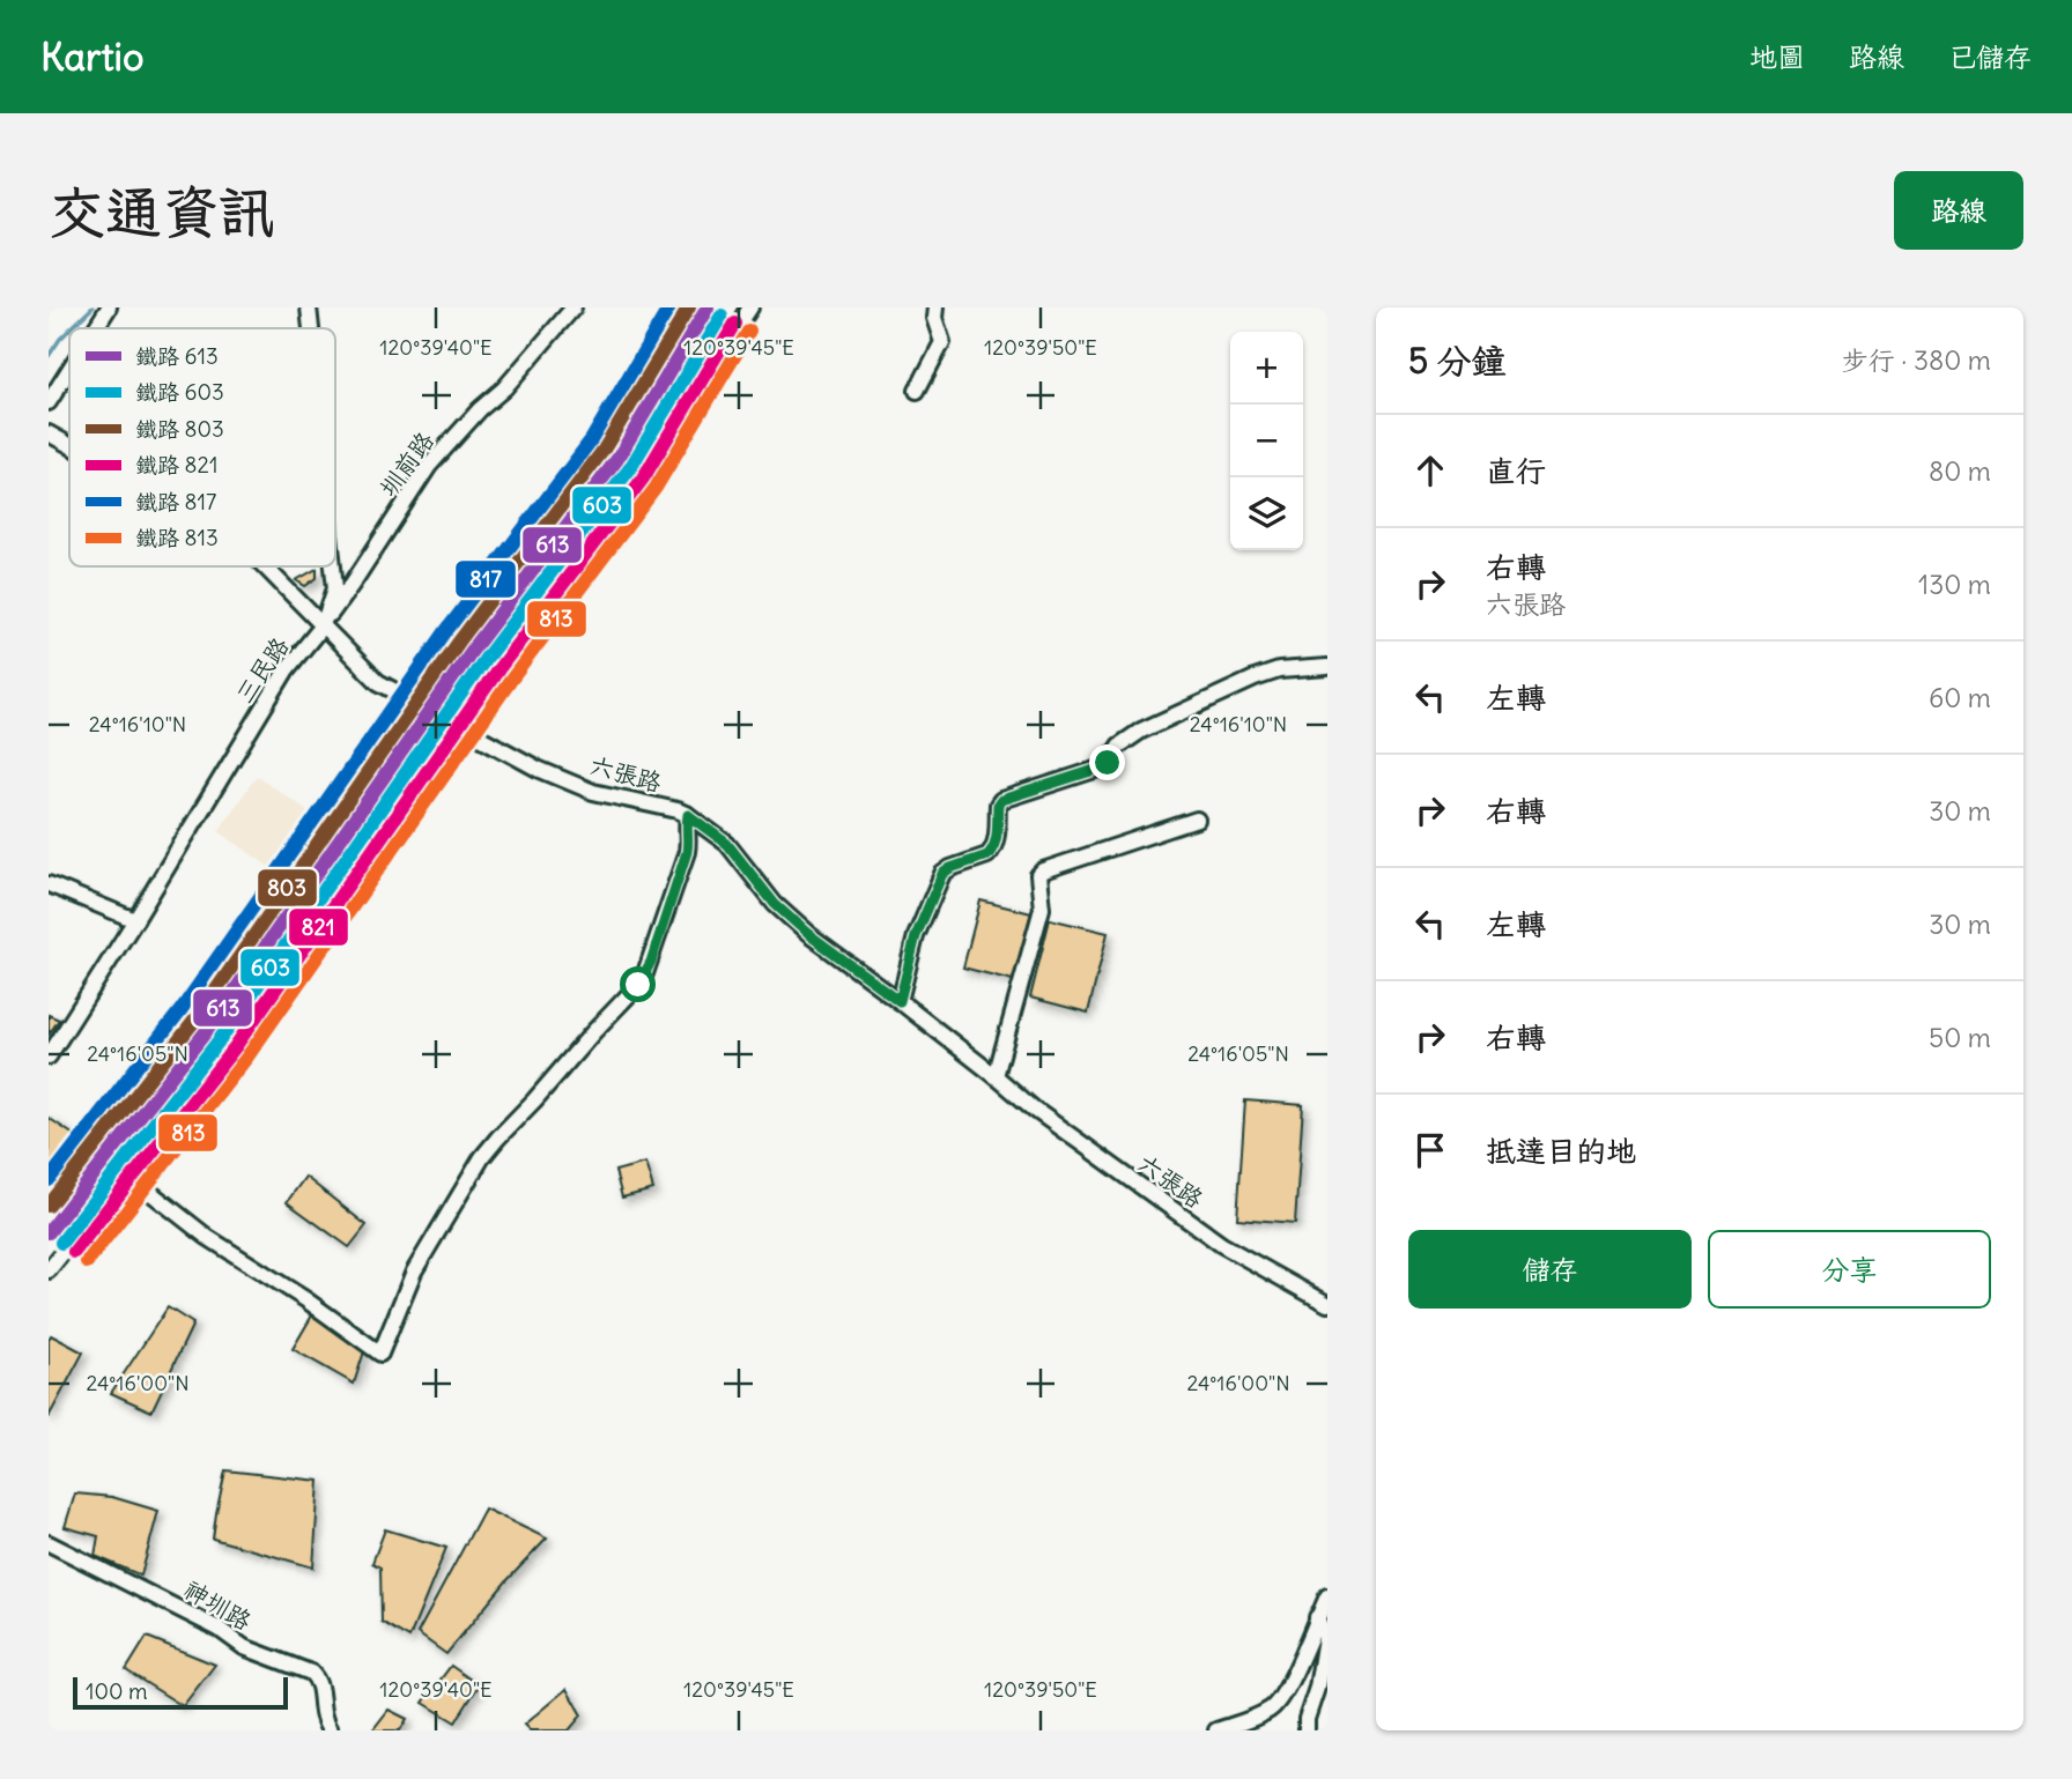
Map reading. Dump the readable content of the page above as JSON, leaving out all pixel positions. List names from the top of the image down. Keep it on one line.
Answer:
{"streets":{"street":["圳前路","三民路","六張路","神圳路"]},"crossings":[["圳前路","三民路"],["圳前路","六張路"],["三民路","六張路"]],"lines":["rail line 613","rail line 803","rail line 817","rail line 603","rail line 821","rail line 813"],"legend":["鐵路 613","鐵路 603","鐵路 803","鐵路 821","鐵路 817","鐵路 813"],"scale_bar":"100 m","page":{"header":"Kartio","nav":["地圖","路線","已儲存"],"buttons":["路線",["儲存","分享"]],"title":"交通資訊","heading":["5 分鐘","步行 · 380 m"],"map_buttons":["+","−"],"list":[["直行","80 m"],["右轉","六張路","130 m"],["左轉","60 m"],["右轉","30 m"],["左轉","30 m"],["右轉","50 m"],"抵達目的地"],"scale":"100 m"},"coordinates":["120°39'40\"E","120°39'45\"E","120°39'50\"E","24°16'10\"N","24°16'05\"N","24°16'00\"N"]}
